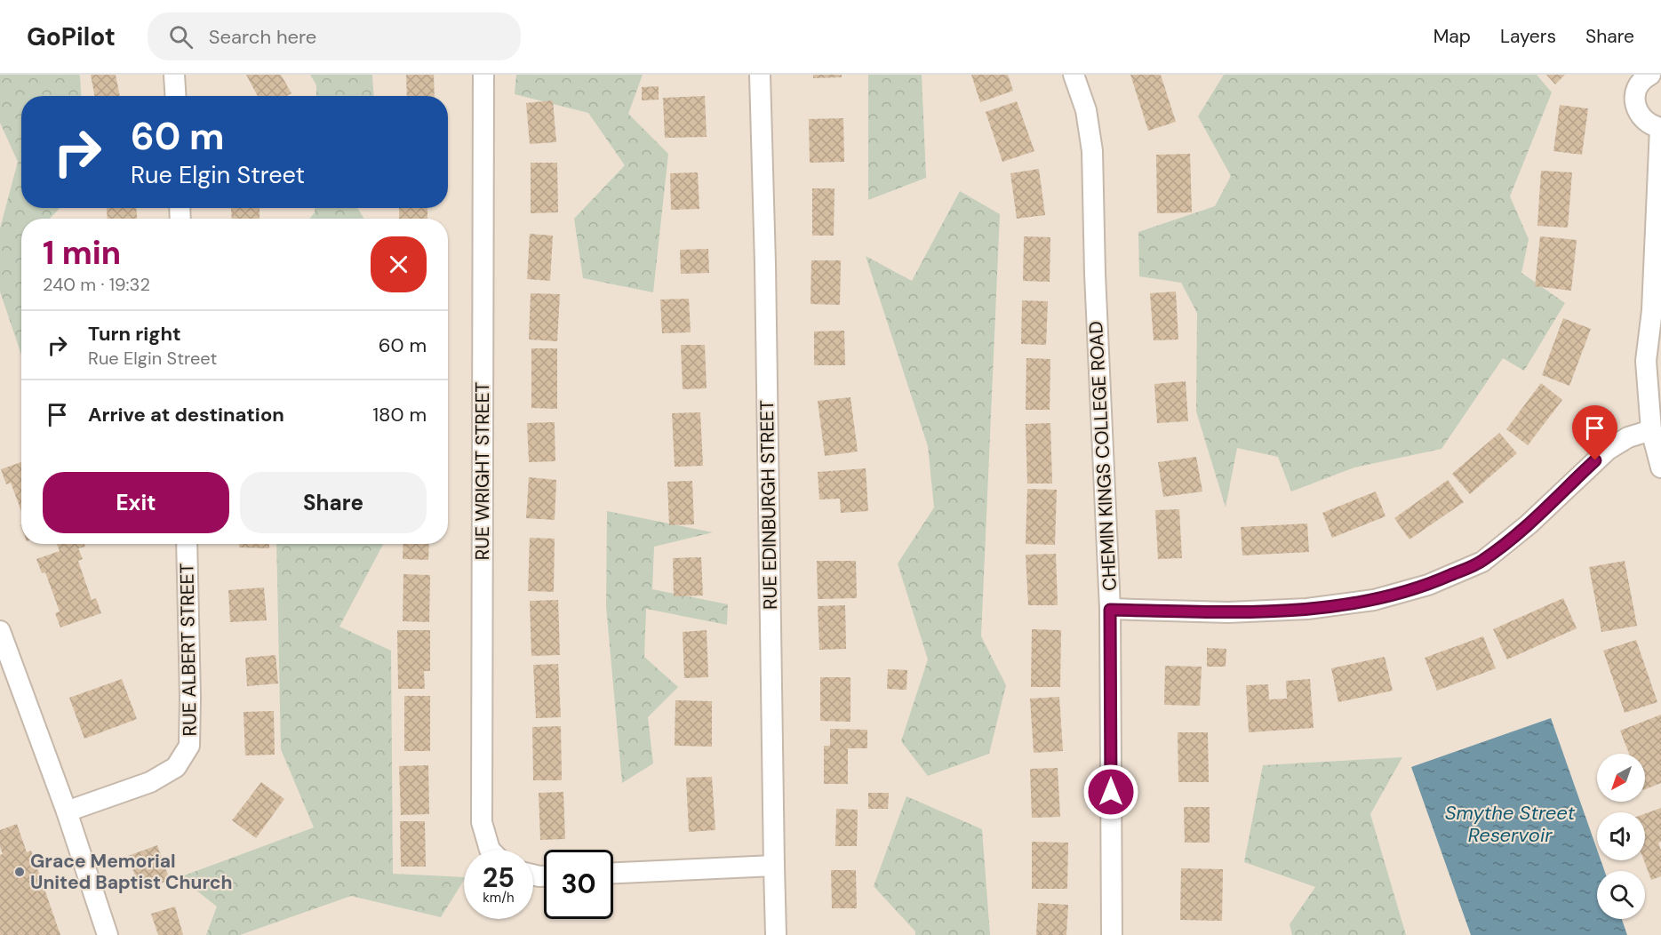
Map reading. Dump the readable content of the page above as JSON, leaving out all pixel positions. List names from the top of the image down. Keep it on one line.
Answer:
{"streets":{"street":["CHEMIN KINGS COLLEGE ROAD","RUE WRIGHT STREET","RUE EDINBURGH STREET","RUE ALBERT STREET"]},"water":["Smythe Street Reservoir"],"places":["Grace Memorial United Baptist Church"],"north":"bottom left","page":{"header":"GoPilot","search":"Search here","nav":["Map","Layers","Share"],"turn":["60 m","Rue Elgin Street"],"heading":["1 min","240 m · 19:32"],"list":[{"name":"Turn right","note":"Rue Elgin Street","value":"60 m"},{"name":"Arrive at destination","value":"180 m"}],"buttons":["Exit","Share"],"speed":"25 km/h","limit":"30"}}
